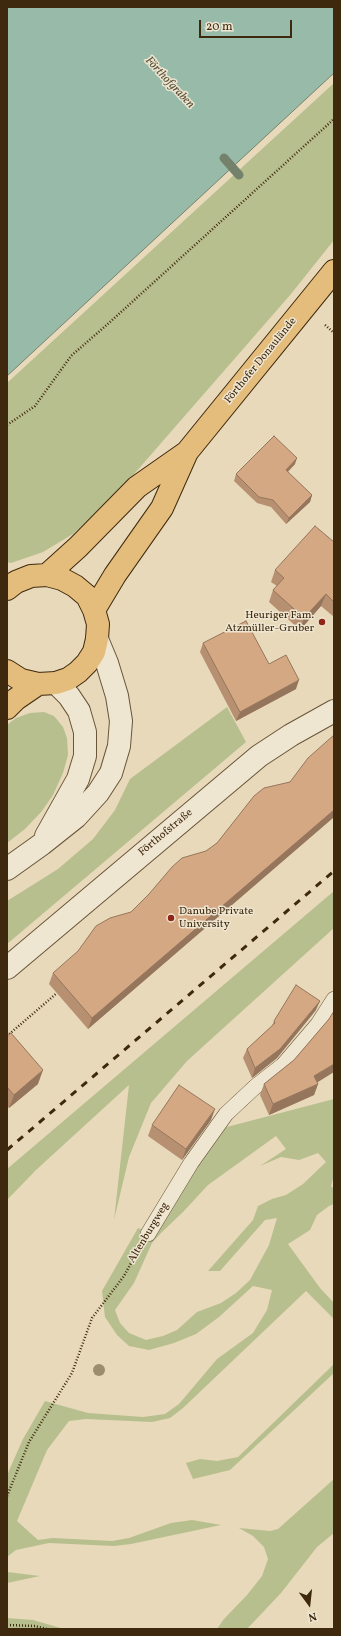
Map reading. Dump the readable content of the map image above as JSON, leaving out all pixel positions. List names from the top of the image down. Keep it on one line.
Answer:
{"streets":{"main road":["Förthofer Donaulände"],"street":["Förthofstraße"],"lane":["Altenburgweg"]},"water":["Förthofgraben"],"places":["Heuriger Fam. Atzmüller-Gruber","Danube Private University"],"scale_bar":"20 m","north":"bottom"}
